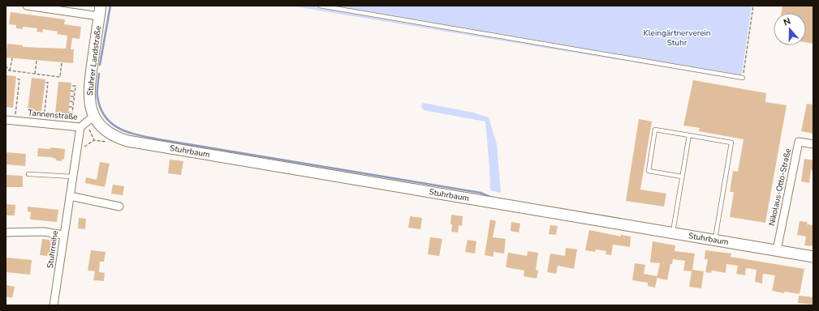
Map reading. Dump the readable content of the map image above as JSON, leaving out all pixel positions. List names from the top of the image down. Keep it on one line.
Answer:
{"streets":{"street":["Stuhrer Landstraße","Tannenstraße","Stuhrbaum","Nikolaus-Otto-Straße","Stuhrreihe"]},"crossings":[["Stuhrer Landstraße","Tannenstraße"],["Stuhrer Landstraße","Stuhrbaum"],["Tannenstraße","Stuhrbaum"],["Tannenstraße","Stuhrreihe"],["Stuhrbaum","Nikolaus-Otto-Straße"]],"parks":["Kleingärtnerverein Stuhr"],"north":"top"}
